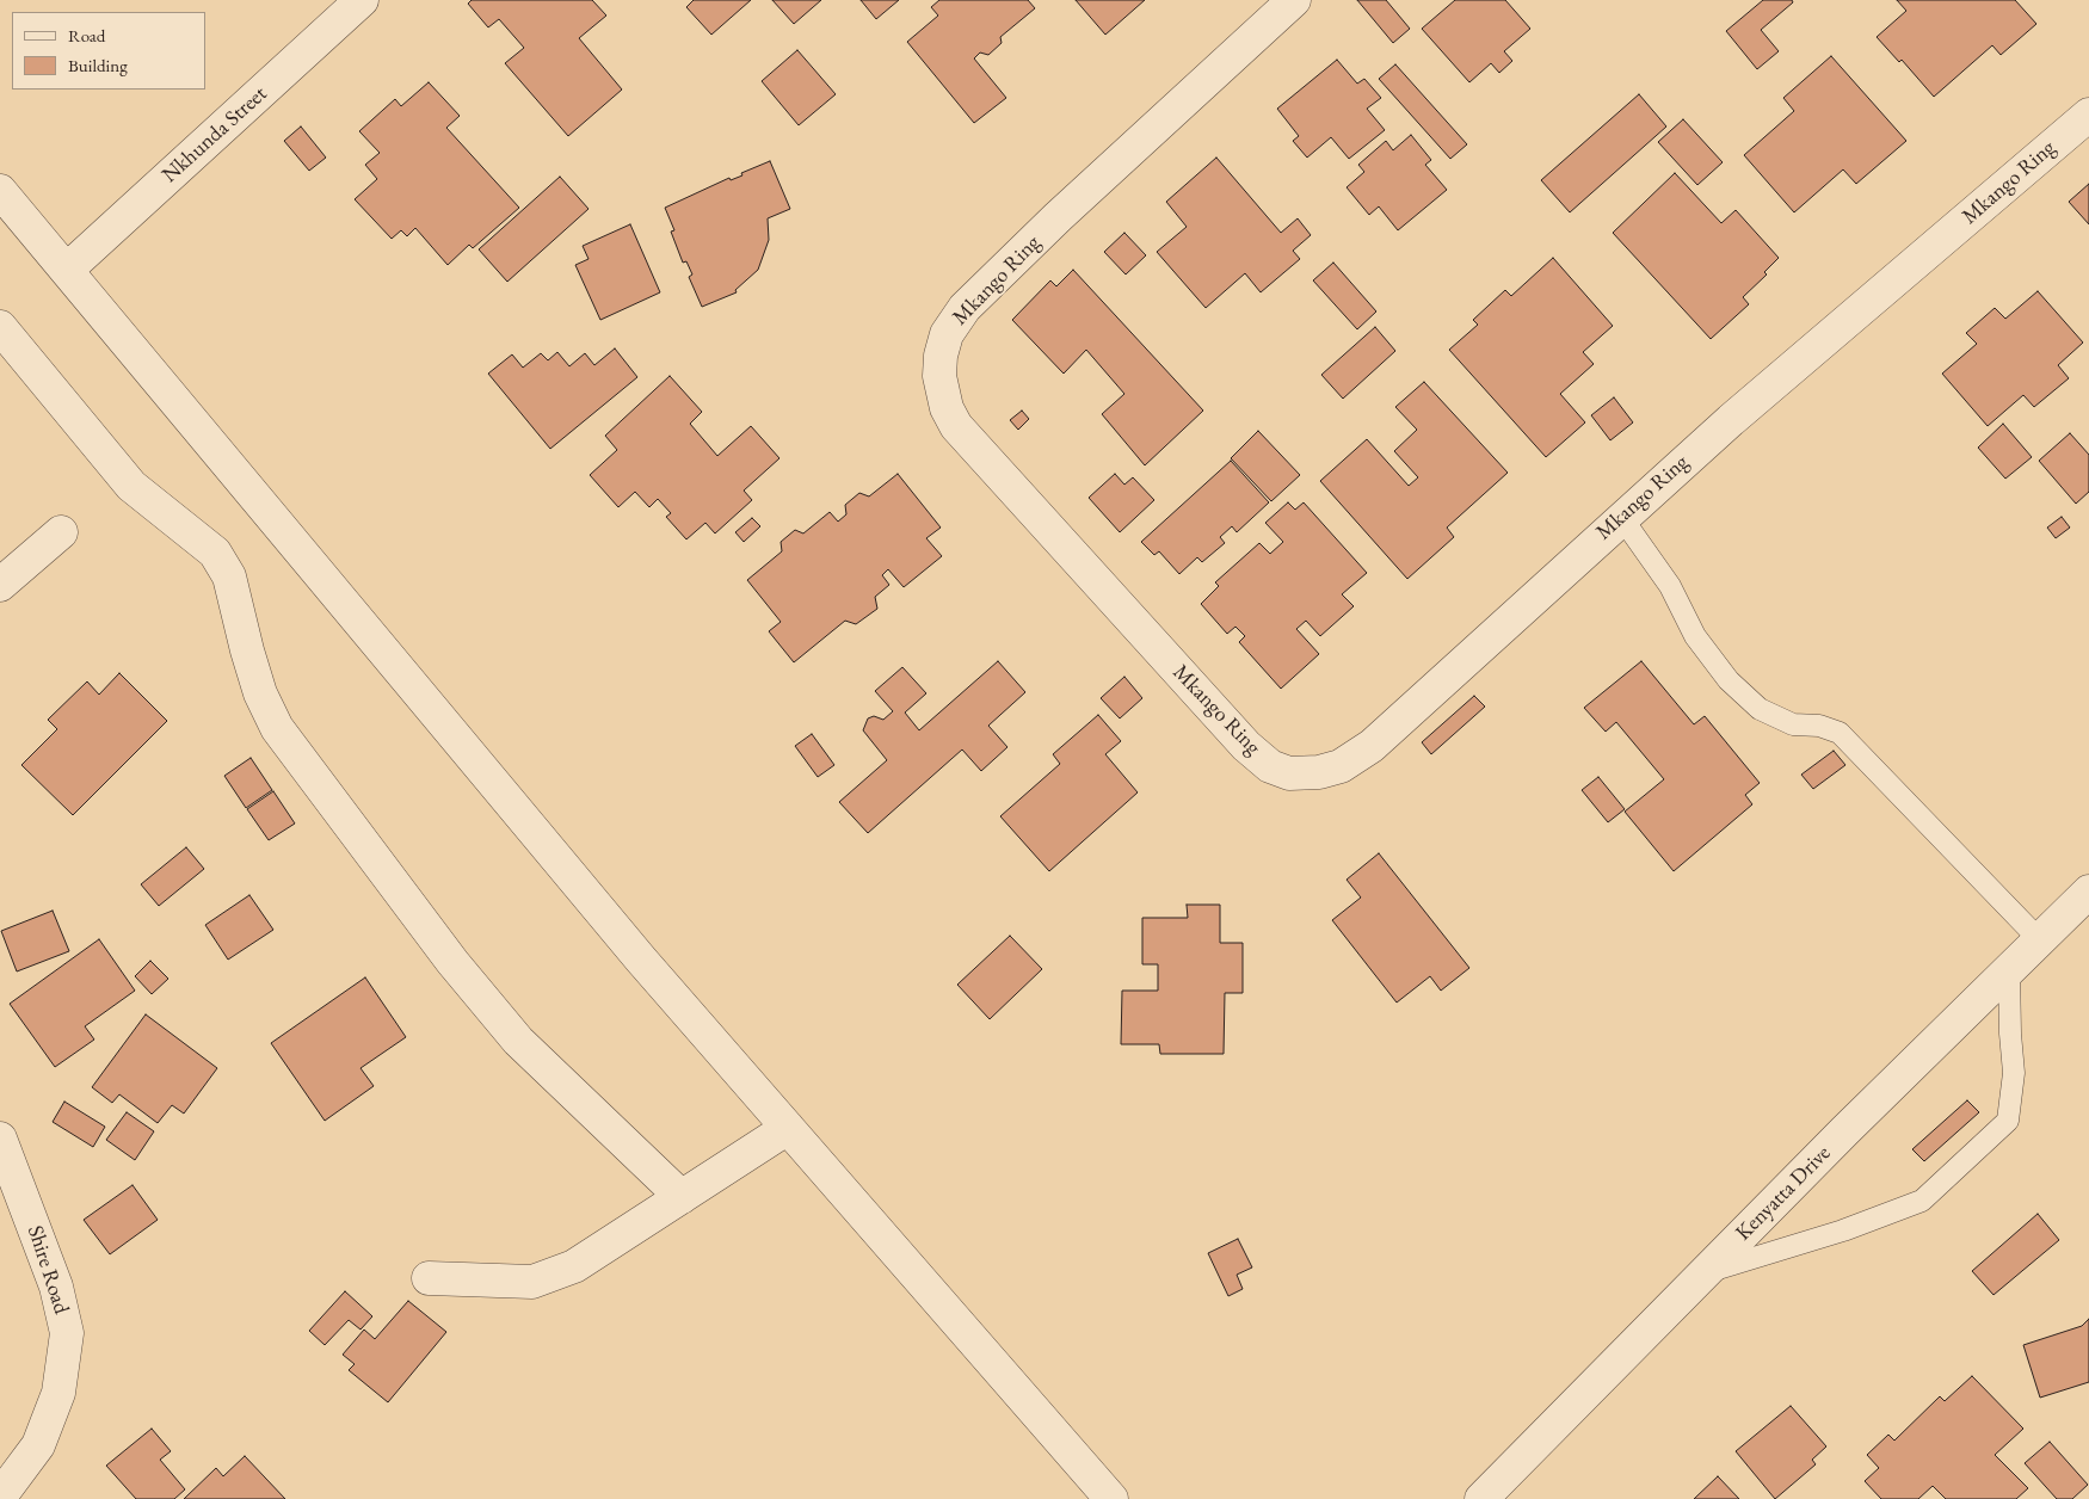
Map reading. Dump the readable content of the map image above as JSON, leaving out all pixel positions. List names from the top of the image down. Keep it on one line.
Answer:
{"streets":{"street":["Nkhunda Street","Mkango Ring","Kenyatta Drive","Shire Road"]},"legend":["Road","Building"]}
